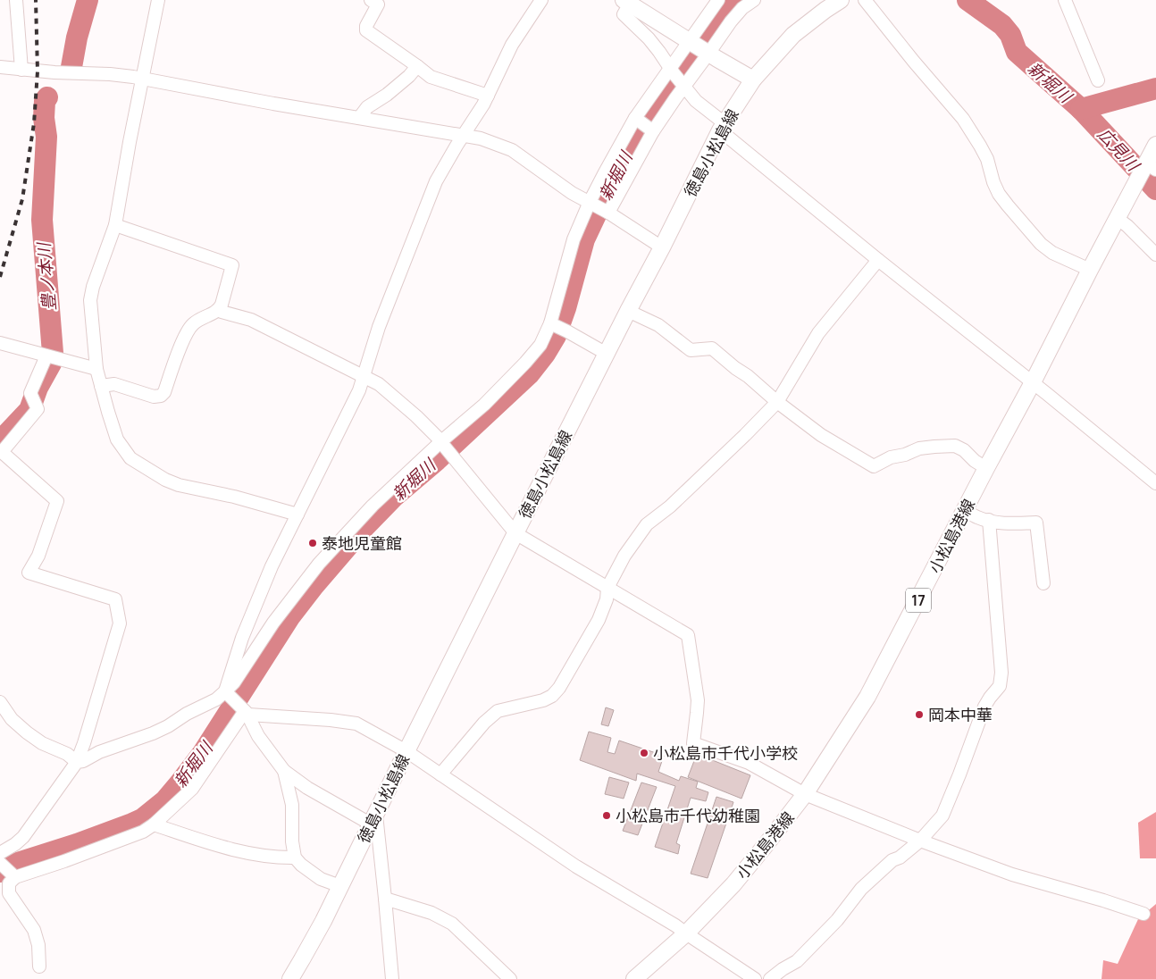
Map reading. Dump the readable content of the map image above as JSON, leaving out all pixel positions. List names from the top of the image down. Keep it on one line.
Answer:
{"streets":{"main road":["徳島小松島線","小松島港線","17"]},"water":["新堀川","広見川","豊ノ本川"],"places":["泰地児童館","岡本中華","小松島市千代小学校","小松島市千代幼稚園"]}
